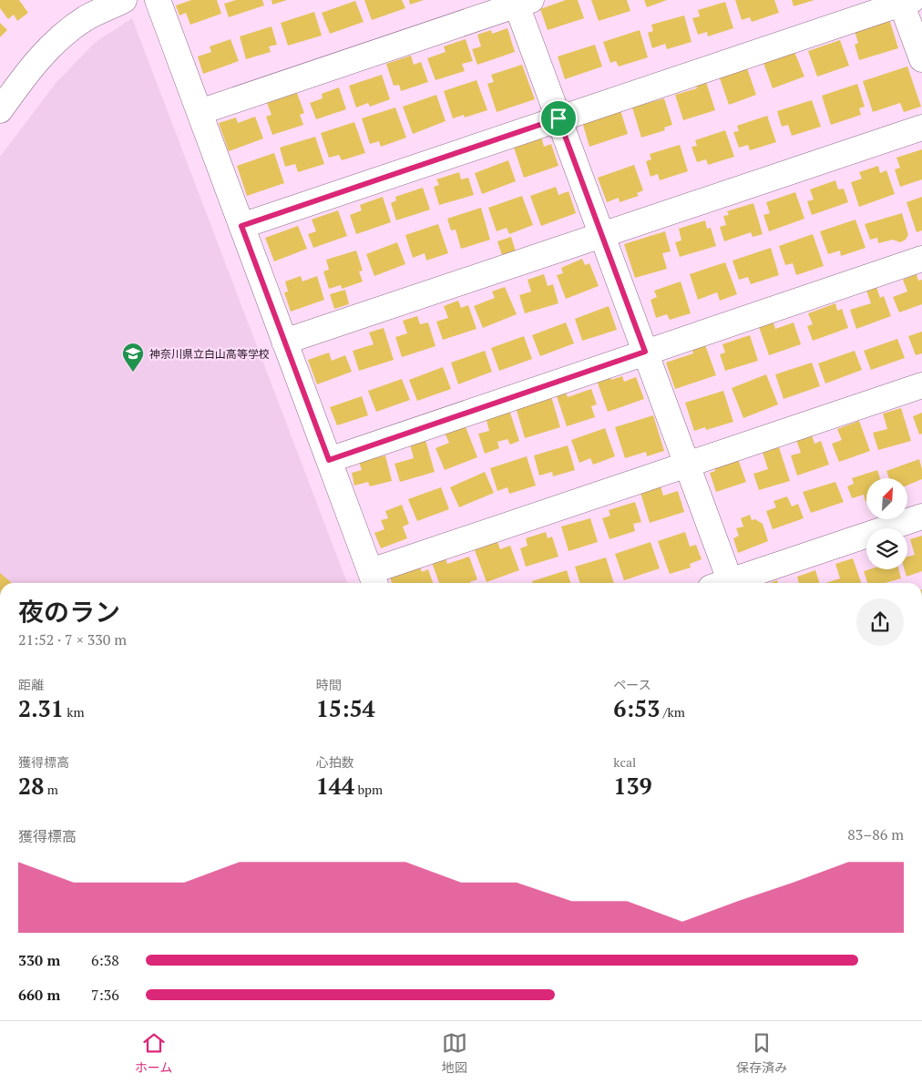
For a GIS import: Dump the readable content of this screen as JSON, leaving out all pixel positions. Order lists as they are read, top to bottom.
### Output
{
  "places": {
    "school or university": ["神奈川県立白山高等学校"]
  },
  "north": "top right",
  "page": {
    "heading": ["夜のラン", "21:52 · 7 × 330 m"],
    "stats": [
      ["距離", "2.31 km"],
      ["時間", "15:54"],
      ["ペース", "6:53 /km"],
      ["獲得標高", "28 m"],
      ["心拍数", "144 bpm"],
      ["kcal", "139"]
    ],
    "chart": ["獲得標高", "83–86 m"],
    "list": [
      {
        "name": "330 m",
        "note": "6:38"
      },
      {
        "name": "660 m",
        "note": "7:36"
      }
    ],
    "tabs": ["ホーム", "地図", "保存済み"]
  }
}
